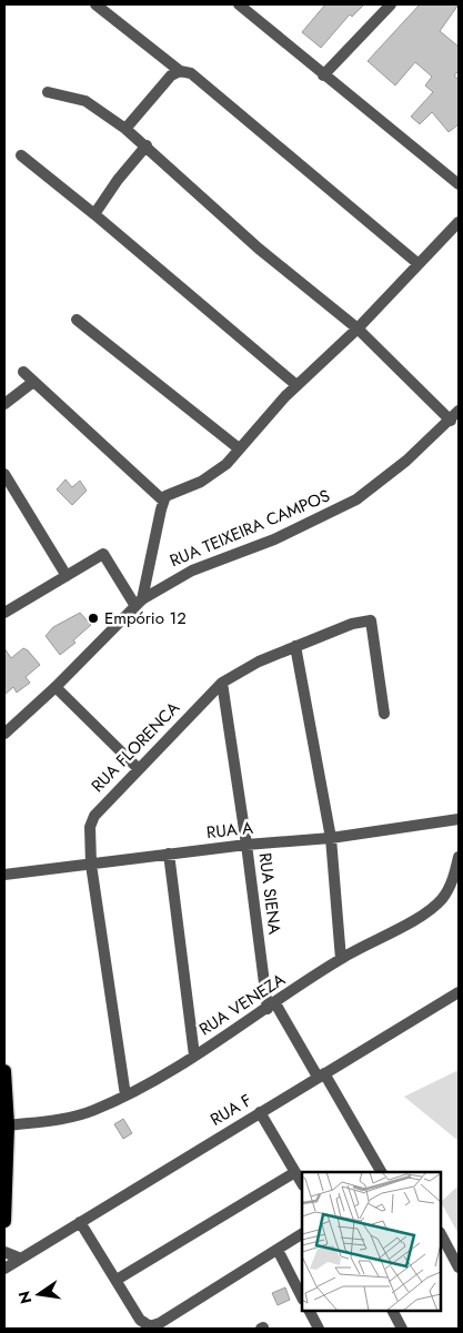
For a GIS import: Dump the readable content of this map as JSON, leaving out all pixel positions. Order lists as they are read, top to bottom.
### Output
{
  "streets": {
    "street": [
      "RUA TEIXEIRA CAMPOS",
      "RUA FLORENCA",
      "RUA A",
      "RUA SIENA",
      "RUA VENEZA",
      "RUA F"
    ]
  },
  "crossings": [
    ["RUA FLORENCA", "RUA A"],
    ["RUA FLORENCA", "RUA SIENA"],
    ["RUA FLORENCA", "RUA VENEZA"],
    ["RUA A", "RUA SIENA"],
    ["RUA SIENA", "RUA VENEZA"]
  ],
  "places": ["Empório 12"],
  "north": "left"
}
